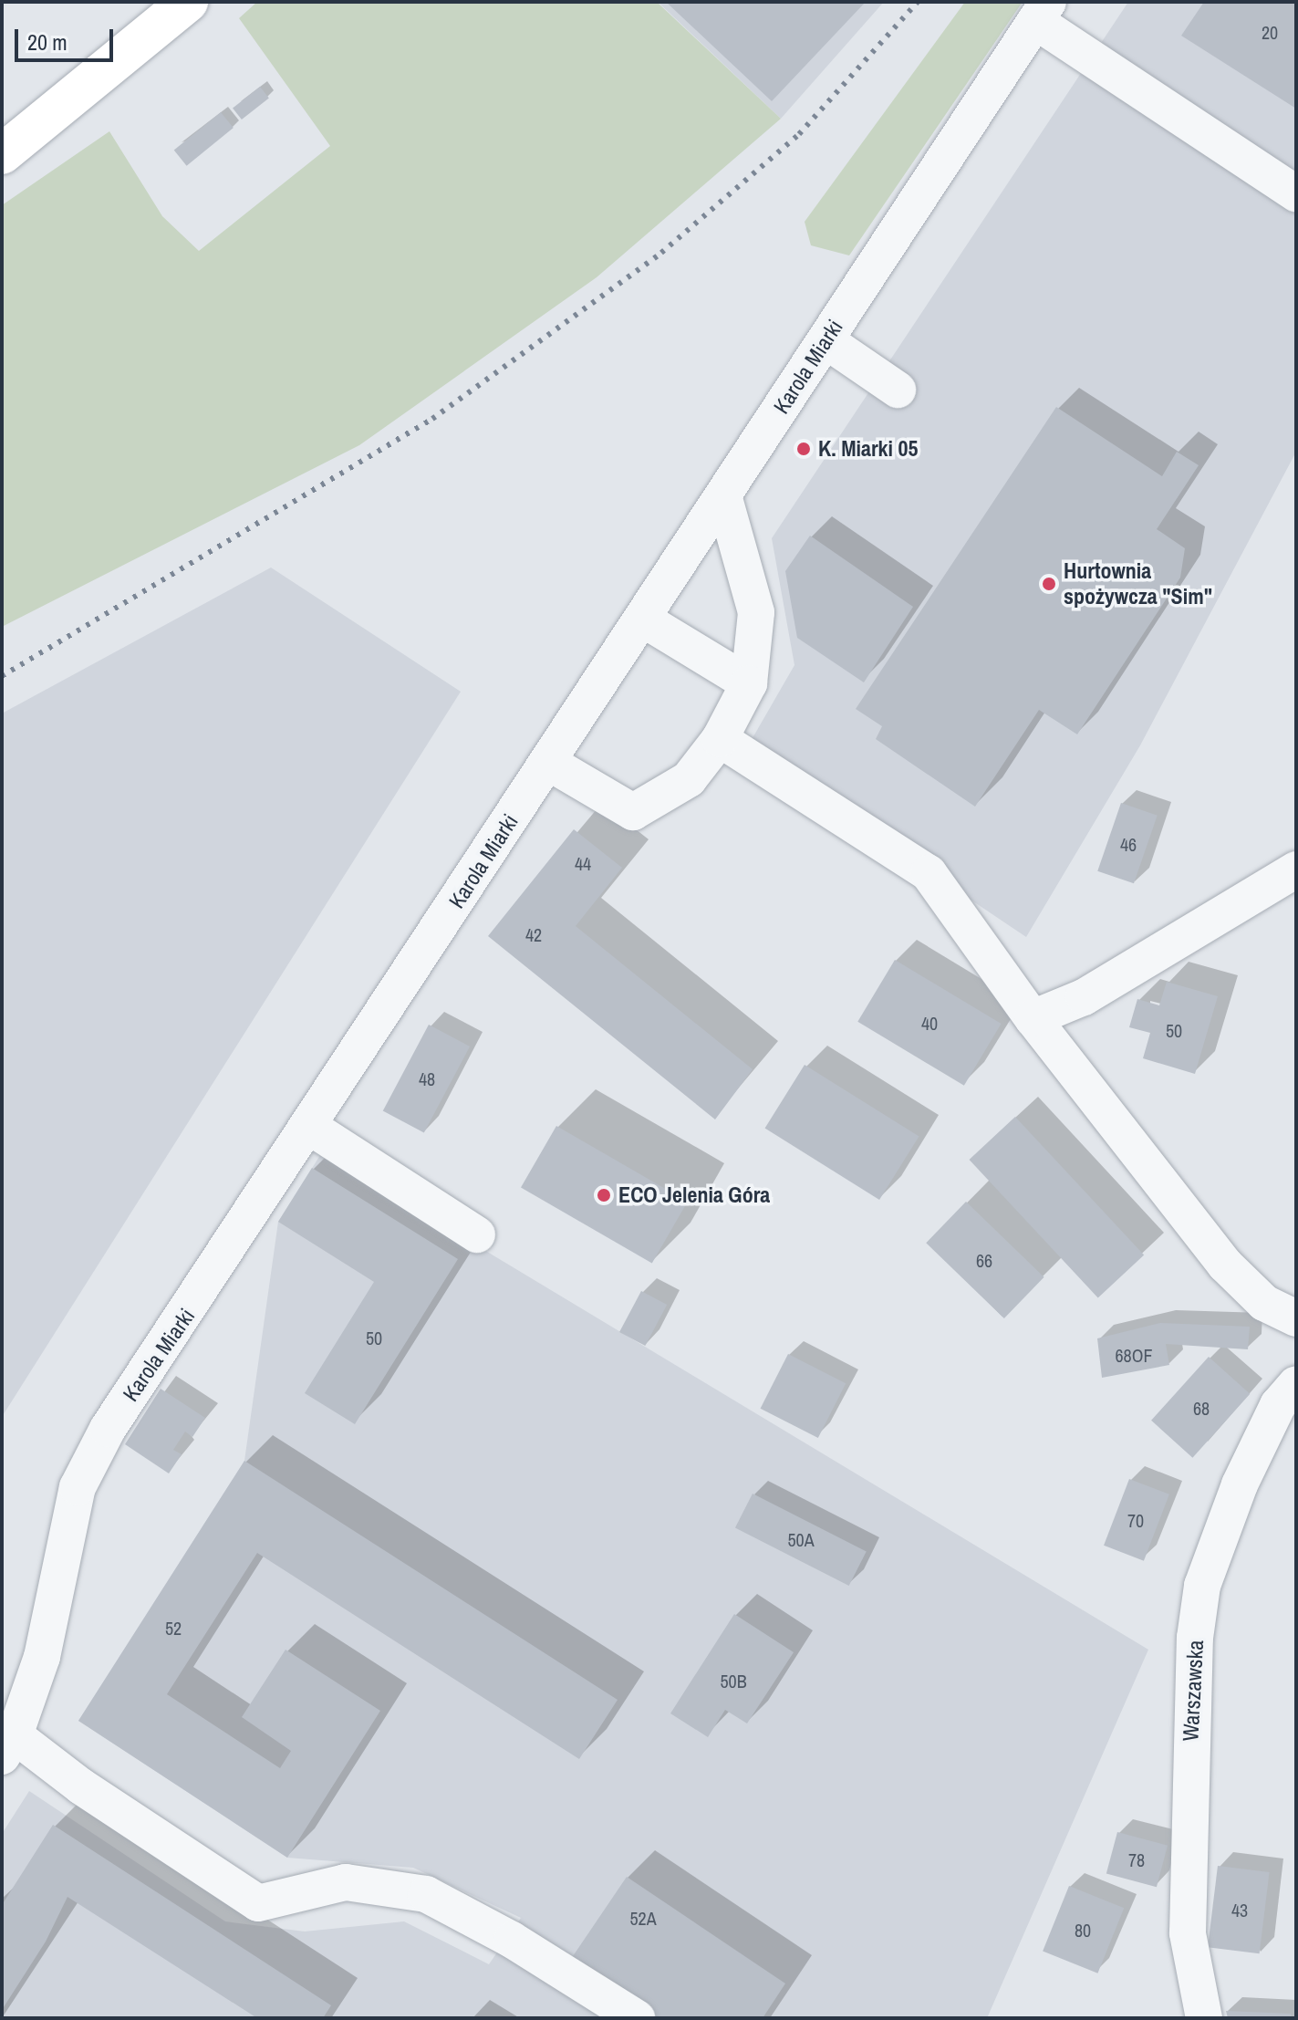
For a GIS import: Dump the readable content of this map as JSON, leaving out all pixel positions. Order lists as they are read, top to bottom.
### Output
{
  "streets": {
    "street": ["Karola Miarki", "Warszawska"]
  },
  "places": ["K. Miarki 05", "Hurtownia spożywcza \"Sim\"", "ECO Jelenia Góra"],
  "house_numbers": [
    "20",
    "46",
    "44",
    "42",
    "40",
    "50",
    "48",
    "66",
    "50",
    "68OF",
    "68",
    "70",
    "50A",
    "52",
    "50B",
    "78",
    "43",
    "52A",
    "80"
  ],
  "scale_bar": "20 m"
}
